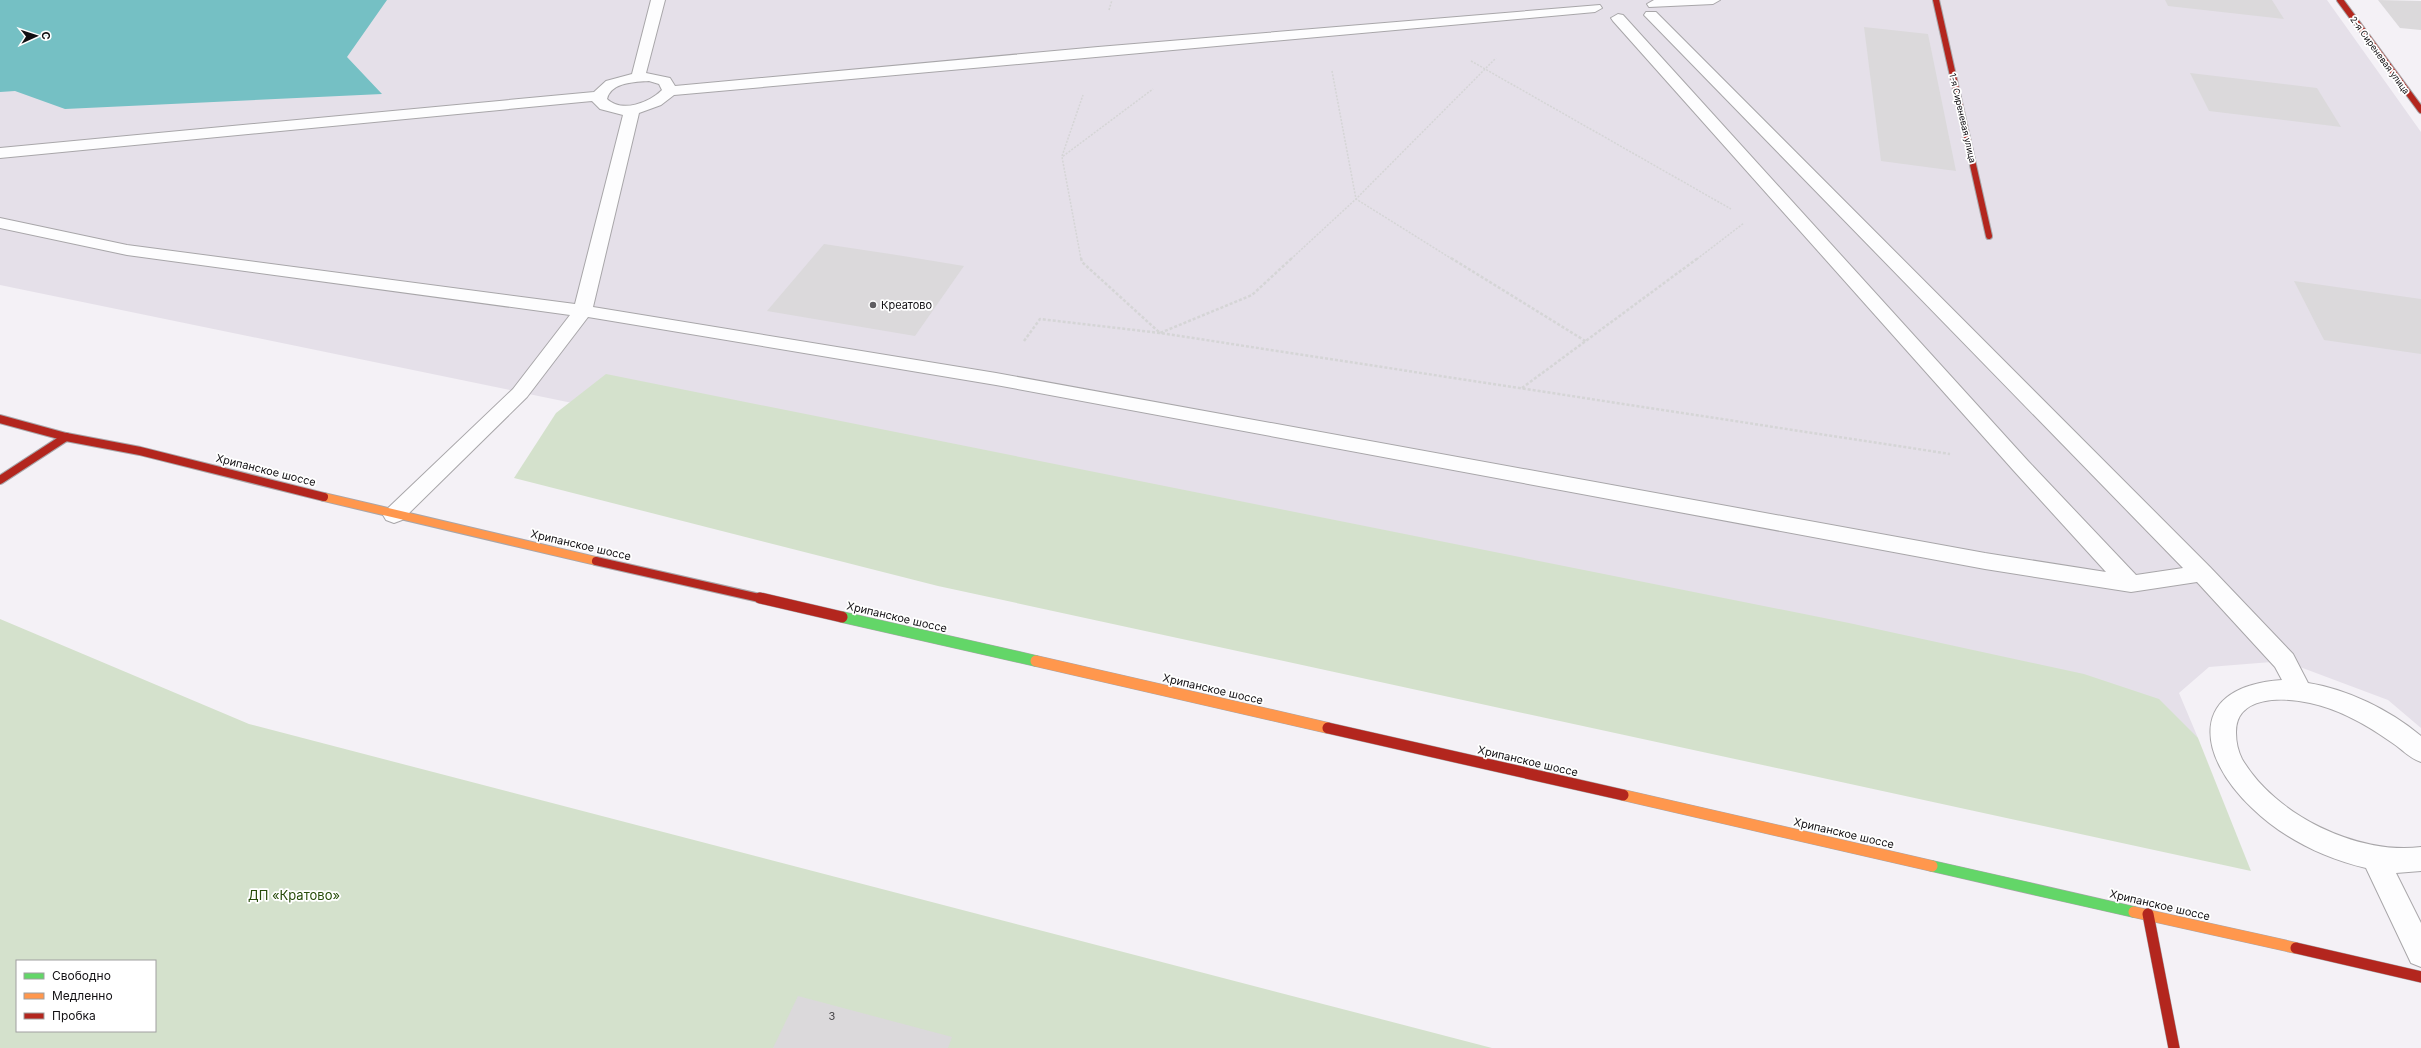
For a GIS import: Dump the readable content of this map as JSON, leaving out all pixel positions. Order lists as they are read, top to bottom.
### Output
{
  "streets": {
    "main road": ["2-я Сиреневая улица", "1-я Сиреневая улица", "Хрипанское шоссе"]
  },
  "parks": ["ДП «Кратово»"],
  "places": ["Креатово"],
  "house_numbers": ["3"],
  "legend": ["Свободно", "Медленно", "Пробка"],
  "north": "right"
}
